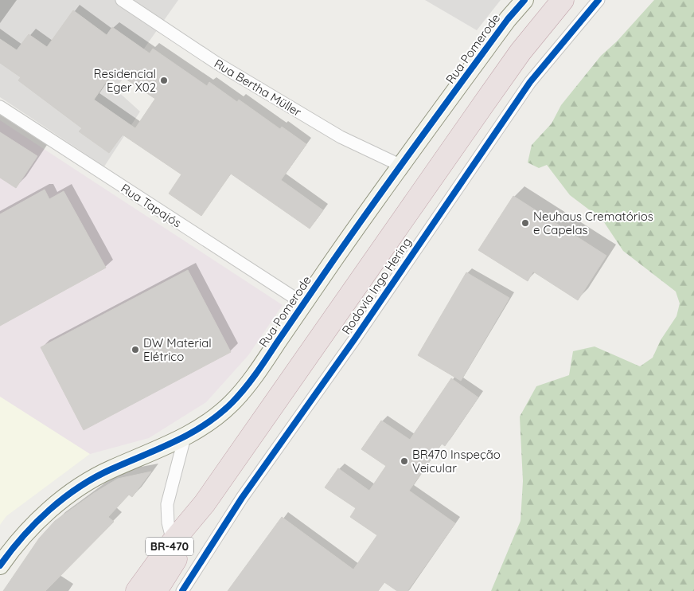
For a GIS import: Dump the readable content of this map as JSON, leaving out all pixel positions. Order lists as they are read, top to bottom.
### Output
{
  "streets": {
    "highway": ["Rodovia Ingo Hering", "BR-470"],
    "street": ["Rua Pomerode", "Rua Bertha Müller", "Rua Tapajós"]
  },
  "crossings": [
    ["Rua Pomerode", "Rua Bertha Müller"],
    ["Rua Pomerode", "Rua Tapajós"]
  ],
  "places": [
    "Residencial Eger X02",
    "Neuhaus Crematórios e Capelas",
    "DW Material Elétrico",
    "BR470 Inspeção Veicular"
  ]
}
